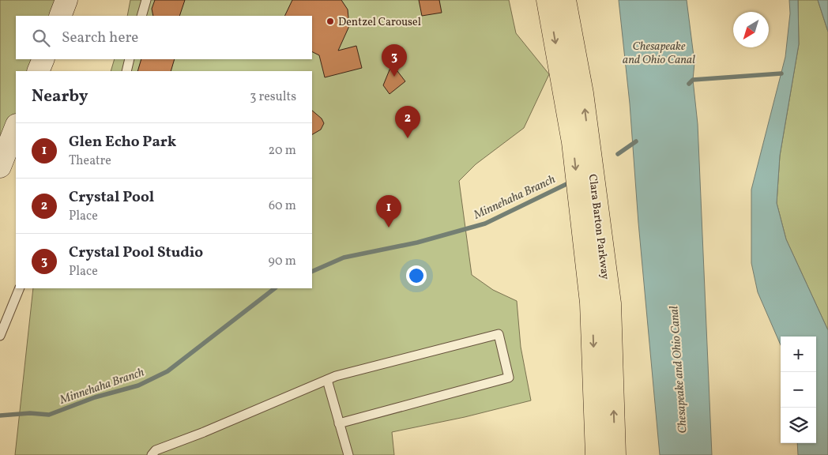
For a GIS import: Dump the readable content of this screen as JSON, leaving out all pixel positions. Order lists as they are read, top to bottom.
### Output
{
  "streets": {
    "highway": ["Clara Barton Parkway"]
  },
  "water": ["Chesapeake and Ohio Canal", "Minnehaha Branch"],
  "places": ["Dentzel Carousel"],
  "north": "bottom left",
  "page": {
    "search": "Search here",
    "pins": ["3", "2", "1"],
    "heading": ["Nearby", "3 results"],
    "list": [
      {
        "mark": "1",
        "name": "Glen Echo Park",
        "note": "Theatre",
        "value": "20 m"
      },
      {
        "mark": "2",
        "name": "Crystal Pool",
        "note": "Place",
        "value": "60 m"
      },
      {
        "mark": "3",
        "name": "Crystal Pool Studio",
        "note": "Place",
        "value": "90 m"
      }
    ],
    "map_buttons": ["+", "−"]
  }
}
